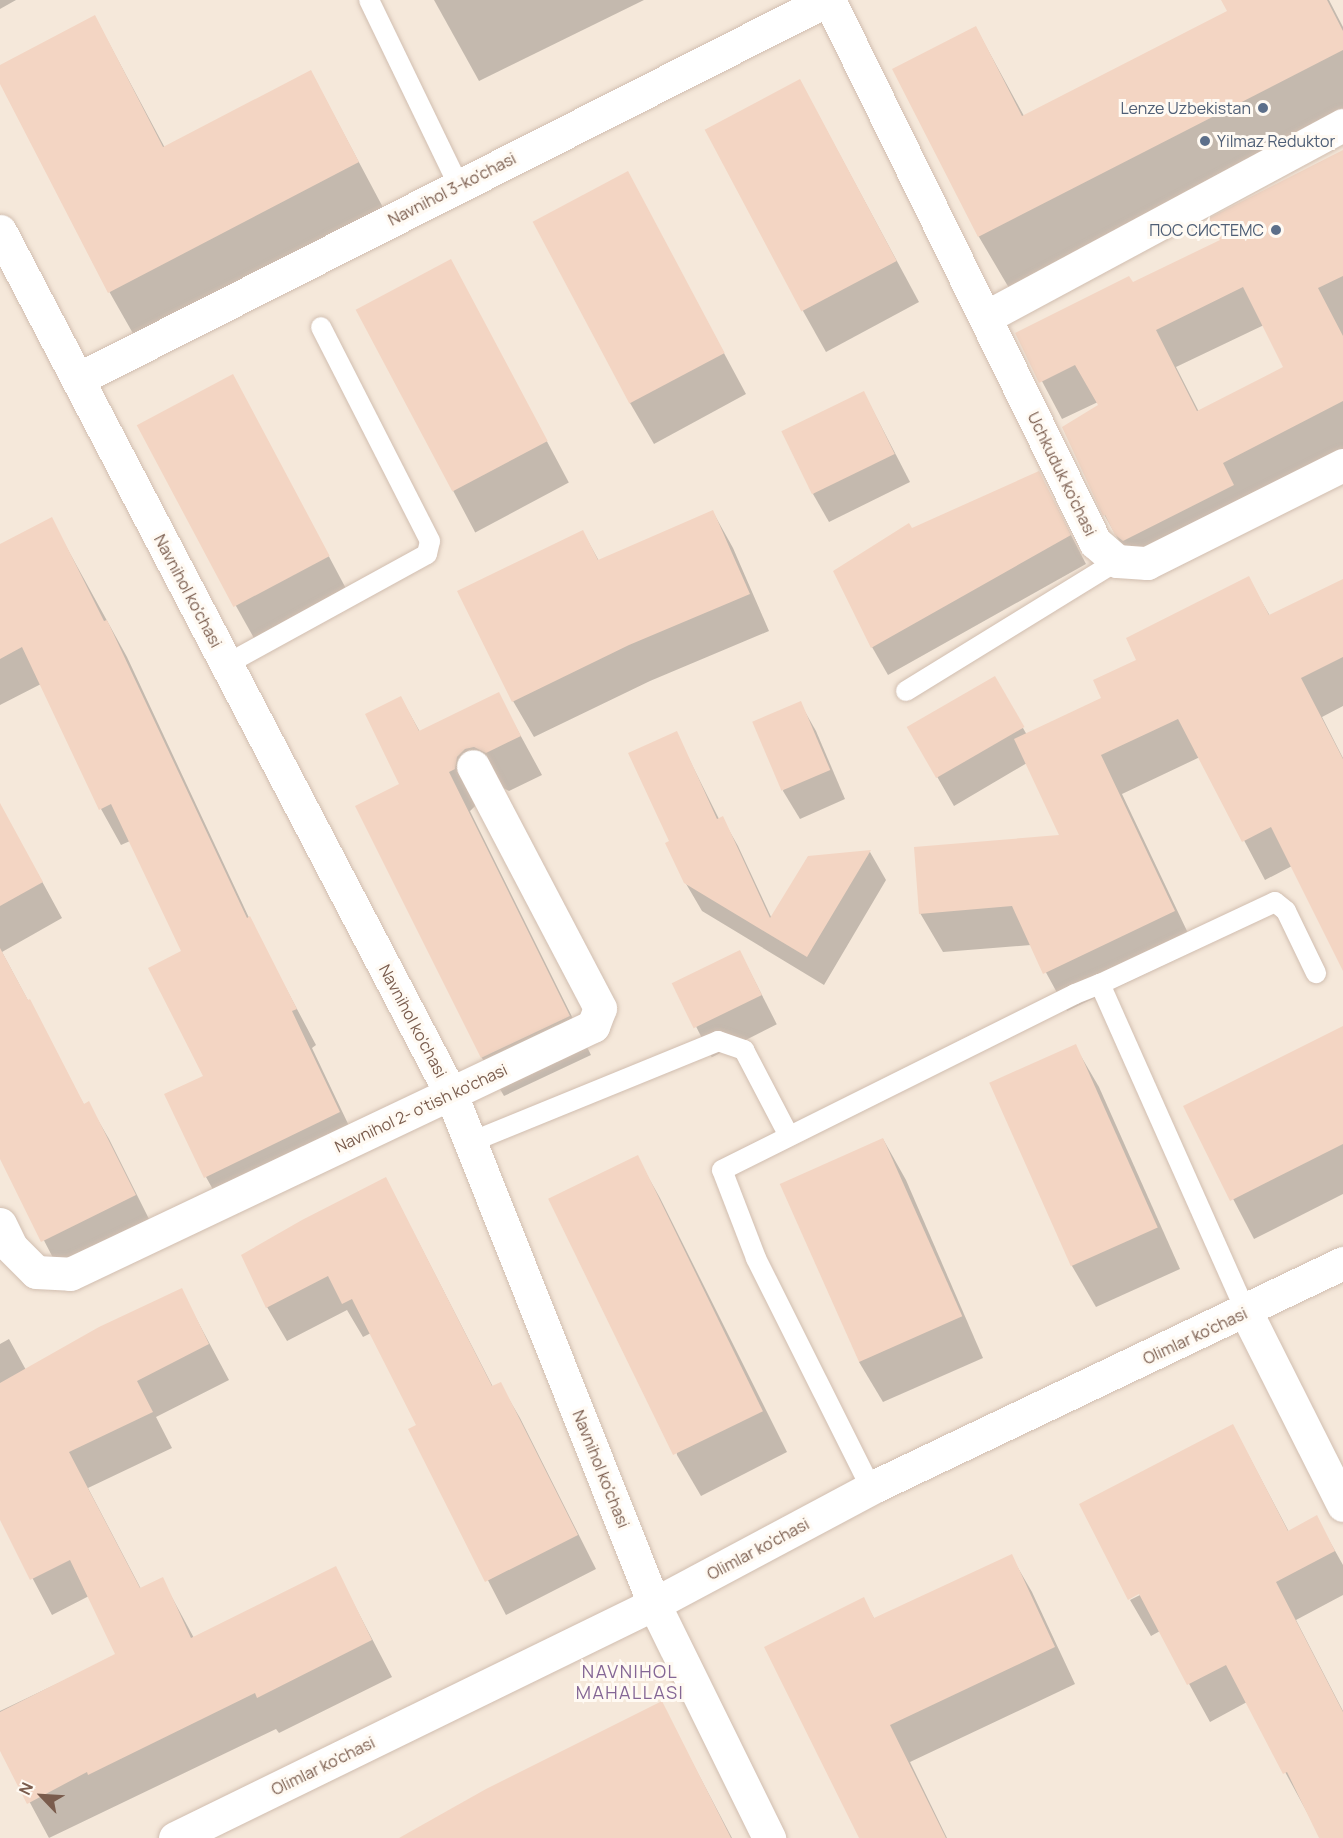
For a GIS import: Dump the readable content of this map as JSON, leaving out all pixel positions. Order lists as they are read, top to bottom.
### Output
{
  "streets": {
    "street": [
      "Navnihol 3-ko'chasi",
      "Uchkuduk ko'chasi",
      "Navnihol ko'chasi",
      "Navnihol 2- o'tish ko'chasi",
      "Olimlar ko'chasi"
    ]
  },
  "crossings": [
    ["Navnihol 3-ko'chasi", "Uchkuduk ko'chasi"],
    ["Navnihol 3-ko'chasi", "Navnihol ko'chasi"],
    ["Navnihol ko'chasi", "Navnihol 2- o'tish ko'chasi"],
    ["Navnihol ko'chasi", "Olimlar ko'chasi"]
  ],
  "districts": ["NAVNIHOL MAHALLASI"],
  "places": ["Lenze Uzbekistan", "Yilmaz Reduktor", "ПОС СИСТЕМС"],
  "north": "top left"
}
